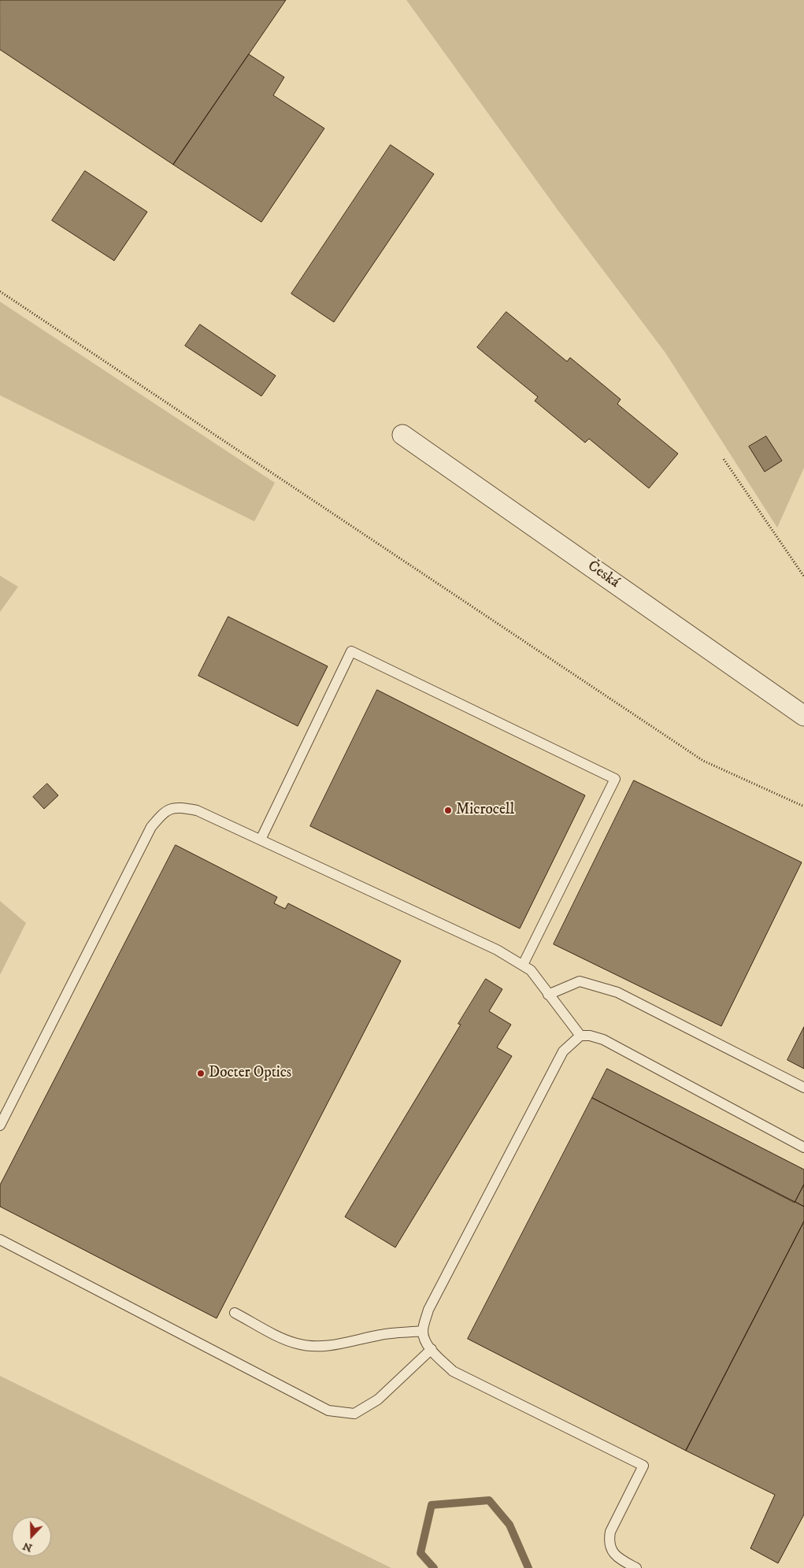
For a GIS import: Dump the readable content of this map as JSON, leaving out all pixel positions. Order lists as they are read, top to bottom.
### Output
{
  "streets": {
    "street": ["Česká"]
  },
  "places": ["Microcell", "Docter Optics"],
  "north": "bottom"
}
